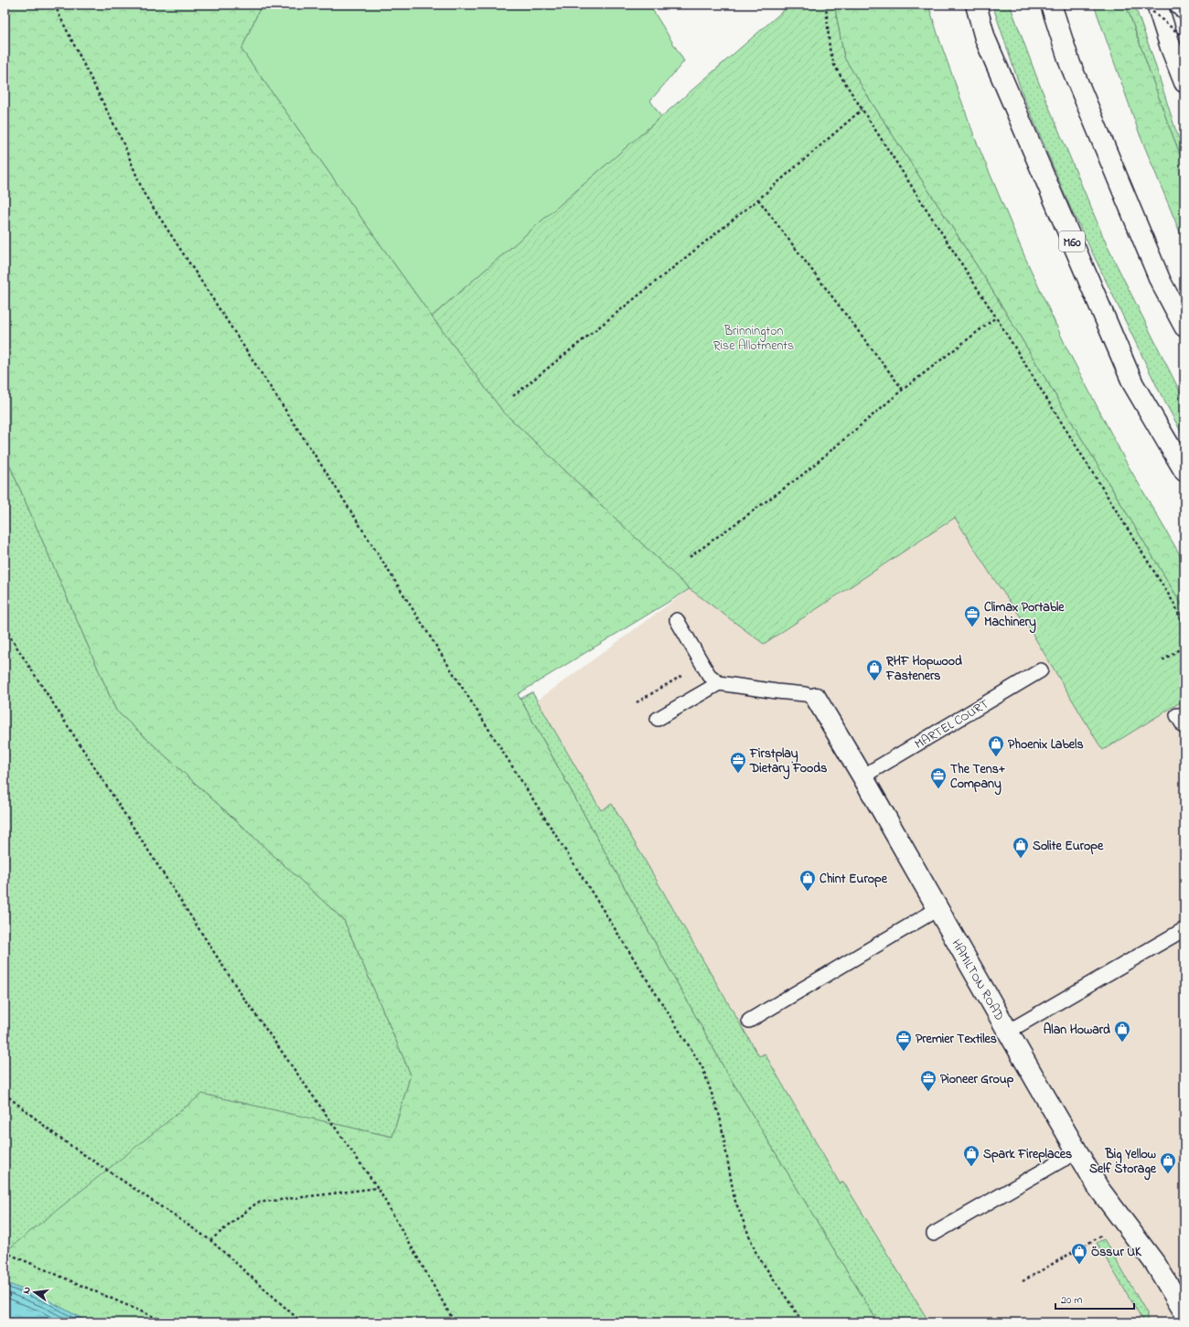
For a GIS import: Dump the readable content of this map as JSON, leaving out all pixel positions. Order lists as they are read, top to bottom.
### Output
{
  "streets": {
    "main road": ["M60", "HAMILTON ROAD"],
    "lane": ["MARTEL COURT"]
  },
  "crossings": [
    ["MARTEL COURT", "HAMILTON ROAD"]
  ],
  "parks": ["Brinnington Rise Allotments"],
  "places": {
    "office": [
      "Climax Portable Machinery",
      "Firstplay Dietary Foods",
      "The Tens+ Company",
      "Premier Textiles",
      "Pioneer Group"
    ],
    "shop": [
      "RHF Hopwood Fasteners",
      "Phoenix Labels",
      "Solite Europe",
      "Chint Europe",
      "Alan Howard",
      "Spark Fireplaces",
      "Big Yellow Self Storage",
      "Össur UK"
    ]
  },
  "scale_bar": "20 m",
  "north": "left"
}
